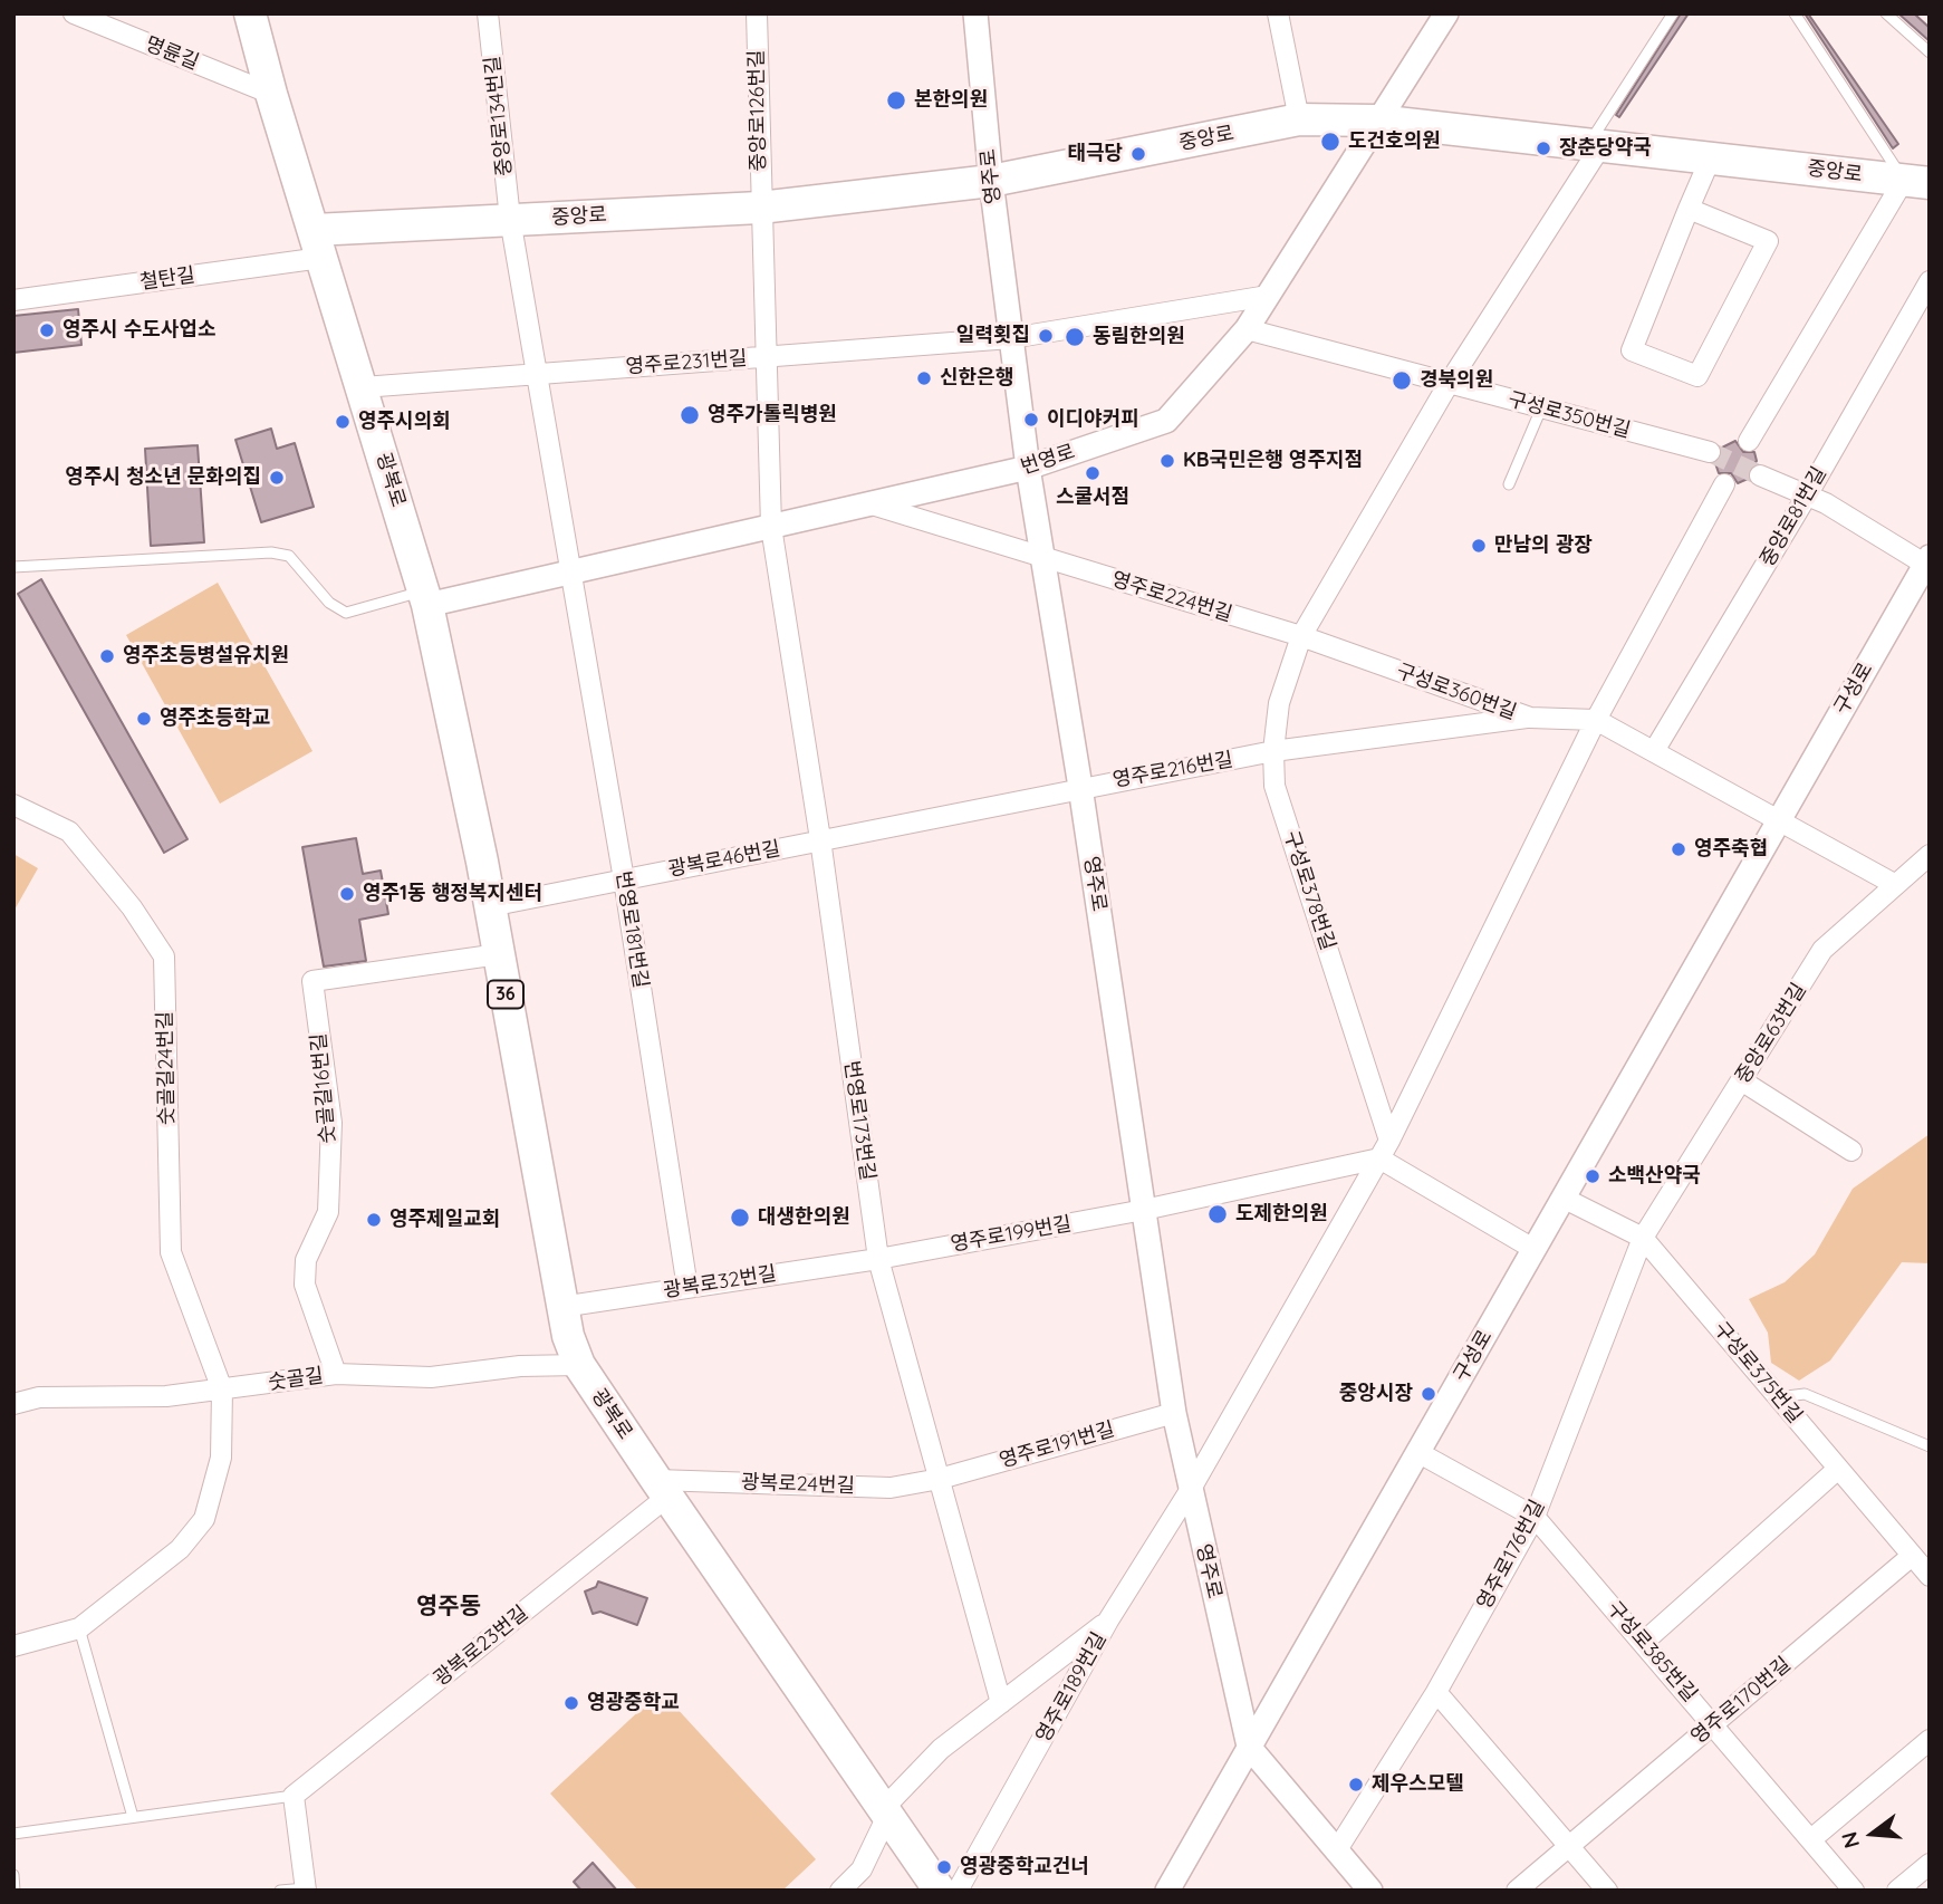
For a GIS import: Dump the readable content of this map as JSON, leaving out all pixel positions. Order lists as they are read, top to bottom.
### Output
{
  "streets": {
    "main road": ["중앙로", "광복로", "36"],
    "street": [
      "명륜길",
      "중앙로126번길",
      "중앙로134번길",
      "영주로",
      "철탄길",
      "영주로231번길",
      "구성로350번길",
      "번영로",
      "중앙로81번길",
      "영주로224번길",
      "구성로",
      "구성로360번길",
      "영주로216번길",
      "광복로46번길",
      "구성로378번길",
      "번영로181번길",
      "중앙로63번길",
      "숫골길24번길",
      "숫골길16번길",
      "번영로173번길",
      "영주로199번길",
      "광복로32번길",
      "구성로375번길",
      "숫골길",
      "영주로191번길",
      "광복로24번길",
      "영주로176번길",
      "광복로23번길",
      "구성로385번길",
      "영주로189번길",
      "영주로170번길"
    ]
  },
  "crossings": [
    ["명륜길", "광복로"],
    ["중앙로126번길", "중앙로"],
    ["중앙로134번길", "중앙로"],
    ["중앙로", "영주로"],
    ["중앙로", "철탄길"],
    ["중앙로", "번영로"],
    ["중앙로", "광복로"],
    ["중앙로", "구성로378번길"],
    ["영주로", "영주로231번길"],
    ["영주로", "번영로"],
    ["영주로", "영주로224번길"],
    ["영주로", "구성로"],
    ["영주로", "영주로216번길"],
    ["영주로", "영주로199번길"],
    ["영주로", "영주로191번길"],
    ["영주로", "영주로176번길"],
    ["영주로", "영주로189번길"],
    ["철탄길", "광복로"],
    ["영주로231번길", "광복로"],
    ["구성로350번길", "번영로"],
    ["구성로350번길", "구성로378번길"],
    ["번영로", "광복로"],
    ["번영로", "번영로181번길"],
    ["번영로", "번영로173번길"],
    ["광복로", "광복로46번길"],
    ["광복로", "숫골길16번길"],
    ["광복로", "광복로32번길"],
    ["광복로", "숫골길"],
    ["광복로", "광복로24번길"],
    ["광복로", "광복로23번길"],
    ["중앙로81번길", "구성로360번길"],
    ["영주로224번길", "구성로360번길"],
    ["영주로224번길", "구성로378번길"],
    ["구성로", "구성로360번길"],
    ["구성로", "구성로375번길"],
    ["구성로", "구성로385번길"],
    ["구성로360번길", "영주로216번길"],
    ["구성로360번길", "구성로378번길"],
    ["구성로360번길", "영주로189번길"],
    ["영주로216번길", "광복로46번길"],
    ["영주로216번길", "구성로378번길"],
    ["영주로216번길", "번영로173번길"],
    ["광복로46번길", "번영로181번길"],
    ["광복로46번길", "번영로173번길"],
    ["구성로378번길", "영주로189번길"],
    ["번영로181번길", "광복로32번길"],
    ["중앙로63번길", "구성로375번길"],
    ["중앙로63번길", "영주로176번길"],
    ["숫골길24번길", "숫골길"],
    ["숫골길16번길", "숫골길"],
    ["번영로173번길", "영주로199번길"],
    ["번영로173번길", "광복로32번길"],
    ["번영로173번길", "영주로191번길"],
    ["번영로173번길", "광복로24번길"],
    ["영주로199번길", "광복로32번길"],
    ["구성로375번길", "영주로176번길"],
    ["구성로375번길", "영주로170번길"],
    ["영주로191번길", "광복로24번길"],
    ["광복로24번길", "광복로23번길"],
    ["영주로176번길", "구성로385번길"],
    ["구성로385번길", "영주로170번길"]
  ],
  "districts": ["영주동"],
  "places": [
    "본한의원",
    "도건호의원",
    "장춘당약국",
    "태극당",
    "영주시 수도사업소",
    "일력횟집",
    "동림한의원",
    "신한은행",
    "경북의원",
    "영주가톨릭병원",
    "이디야커피",
    "영주시의회",
    "KB국민은행 영주지점",
    "스쿨서점",
    "영주시 청소년 문화의집",
    "만남의 광장",
    "영주초등병설유치원",
    "영주초등학교",
    "영주축협",
    "영주1동 행정복지센터",
    "소백산약국",
    "도제한의원",
    "대생한의원",
    "영주제일교회",
    "중앙시장",
    "영광중학교",
    "제우스모텔",
    "영광중학교건너"
  ],
  "north": "left"
}
